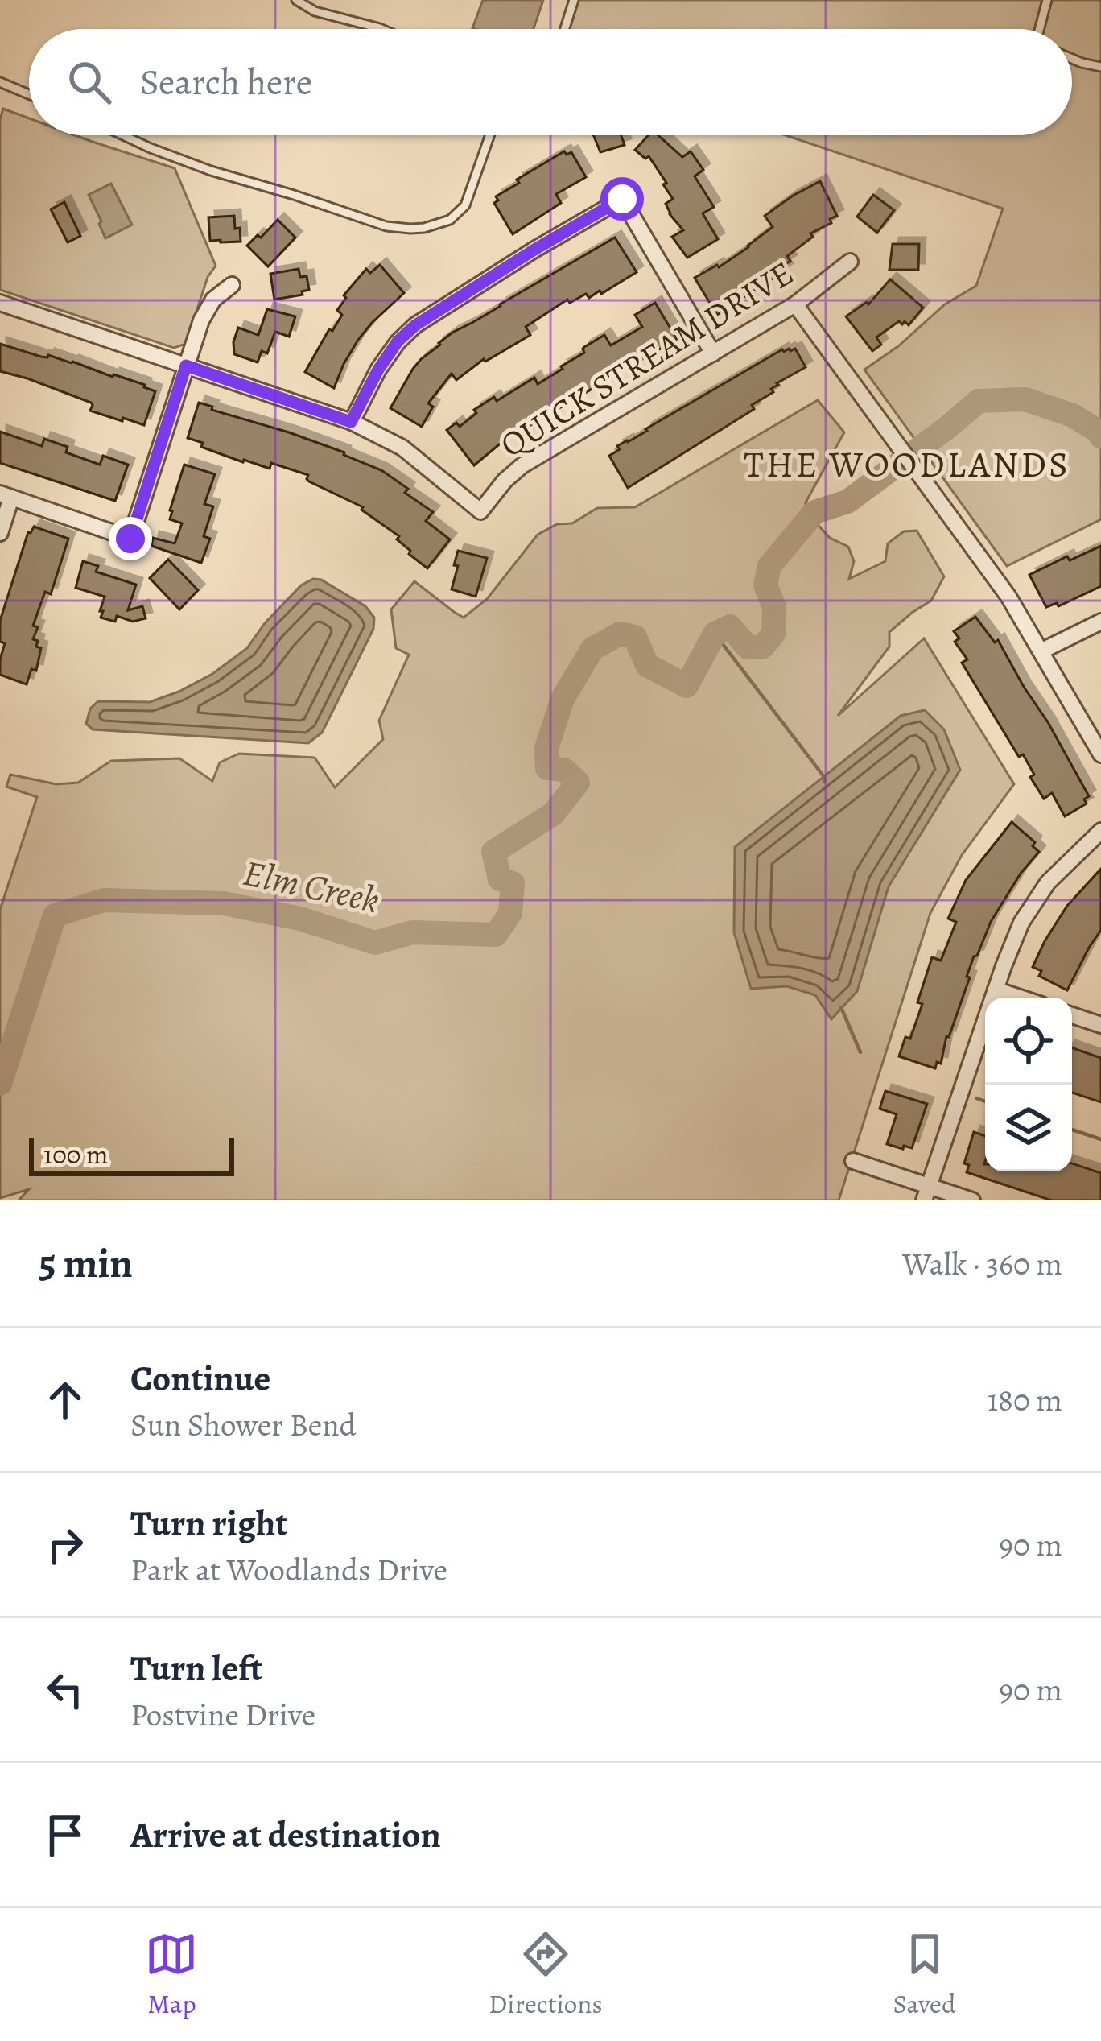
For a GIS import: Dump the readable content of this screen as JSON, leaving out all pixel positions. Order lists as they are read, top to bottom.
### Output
{
  "streets": {
    "street": ["QUICK STREAM DRIVE"]
  },
  "districts": ["THE WOODLANDS"],
  "water": ["Elm Creek"],
  "scale_bar": "100 m",
  "page": {
    "search": "Search here",
    "scale": "100 m",
    "heading": ["5 min", "Walk · 360 m"],
    "list": [
      ["Continue", "Sun Shower Bend", "180 m"],
      ["Turn right", "Park at Woodlands Drive", "90 m"],
      ["Turn left", "Postvine Drive", "90 m"],
      "Arrive at destination"
    ],
    "nav": ["Map", "Directions", "Saved"]
  }
}
